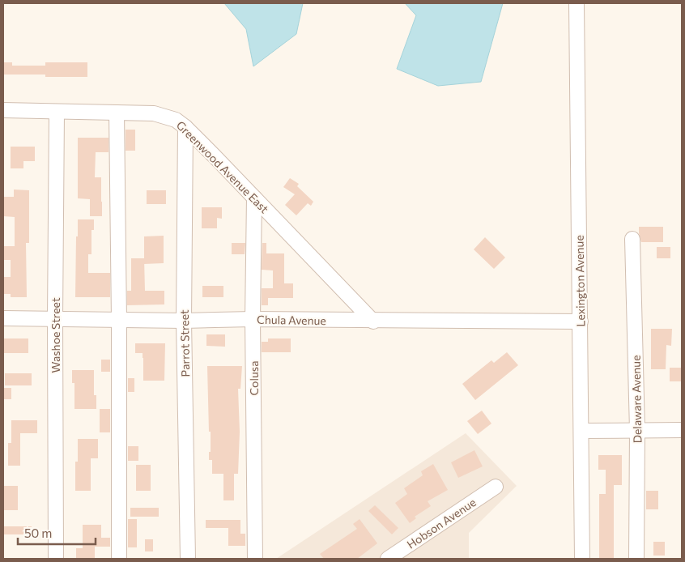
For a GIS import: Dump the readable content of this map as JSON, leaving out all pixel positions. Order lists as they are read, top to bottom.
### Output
{
  "streets": {
    "street": [
      "Greenwood Avenue East",
      "Lexington Avenue",
      "Chula Avenue",
      "Washoe Street",
      "Parrot Street",
      "Colusa",
      "Delaware Avenue",
      "Hobson Avenue"
    ]
  },
  "crossings": [
    ["Greenwood Avenue East", "Chula Avenue"],
    ["Greenwood Avenue East", "Washoe Street"],
    ["Greenwood Avenue East", "Parrot Street"],
    ["Greenwood Avenue East", "Colusa"],
    ["Lexington Avenue", "Chula Avenue"],
    ["Chula Avenue", "Washoe Street"],
    ["Chula Avenue", "Parrot Street"],
    ["Chula Avenue", "Colusa"]
  ],
  "scale_bar": "50 m"
}
